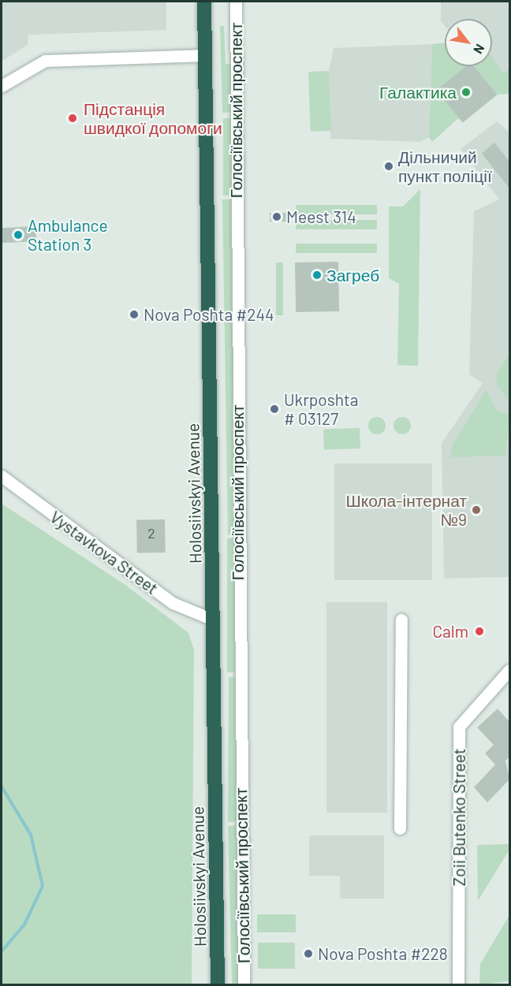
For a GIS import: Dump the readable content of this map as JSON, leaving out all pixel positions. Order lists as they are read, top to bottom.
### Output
{
  "streets": {
    "highway": ["Holosiivskyi Avenue"],
    "street": ["Голосіївський проспект", "Vystavkova Street", "Zoii Butenko Street"]
  },
  "crossings": [
    ["Holosiivskyi Avenue", "Vystavkova Street"]
  ],
  "places": [
    "Галактика",
    "Підстанція швидкої допомоги",
    "Дільничий пункт поліції",
    "Meest 314",
    "Ambulance Station 3",
    "Загреб",
    "Nova Poshta #244",
    "Ukrposhta # 03127",
    "Школа-інтернат №9",
    "Calm",
    "Nova Poshta #228"
  ],
  "house_numbers": ["2"],
  "north": "bottom right"
}
